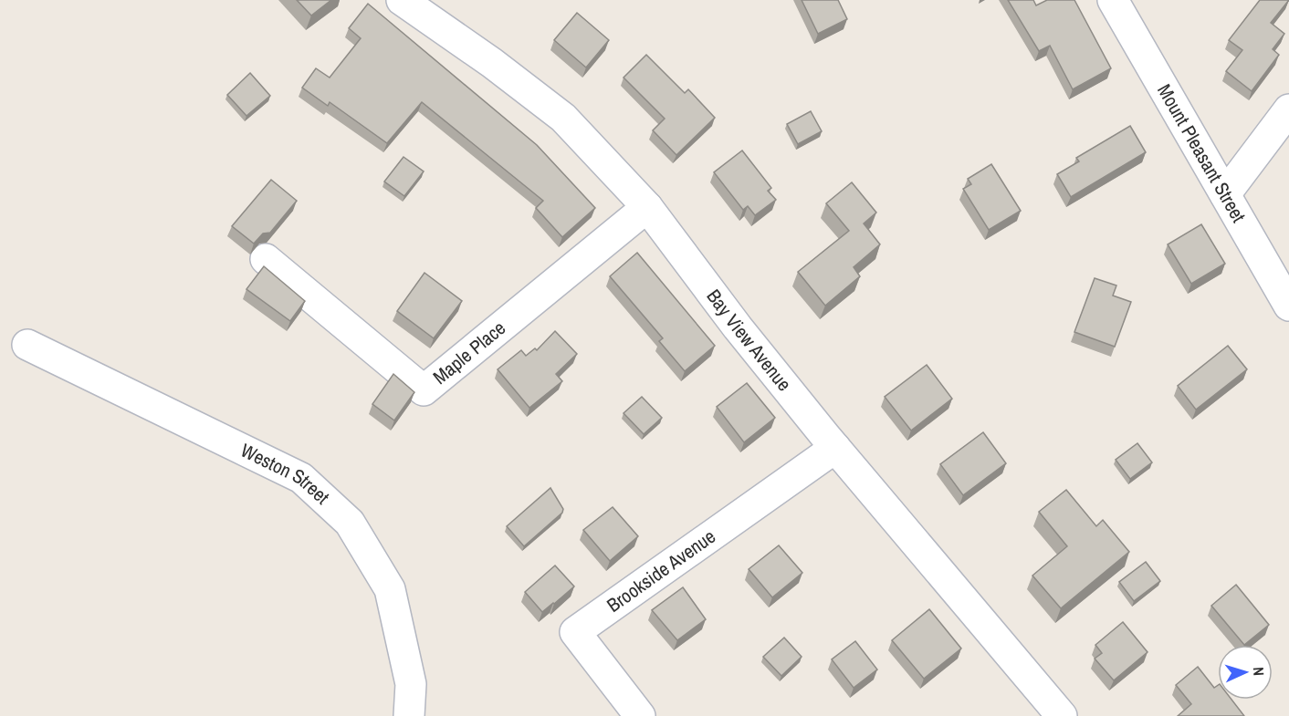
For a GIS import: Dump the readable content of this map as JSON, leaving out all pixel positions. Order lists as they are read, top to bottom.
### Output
{
  "streets": {
    "street": [
      "Mount Pleasant Street",
      "Bay View Avenue",
      "Maple Place",
      "Weston Street",
      "Brookside Avenue"
    ]
  },
  "crossings": [
    ["Bay View Avenue", "Maple Place"],
    ["Bay View Avenue", "Brookside Avenue"]
  ],
  "north": "right"
}
